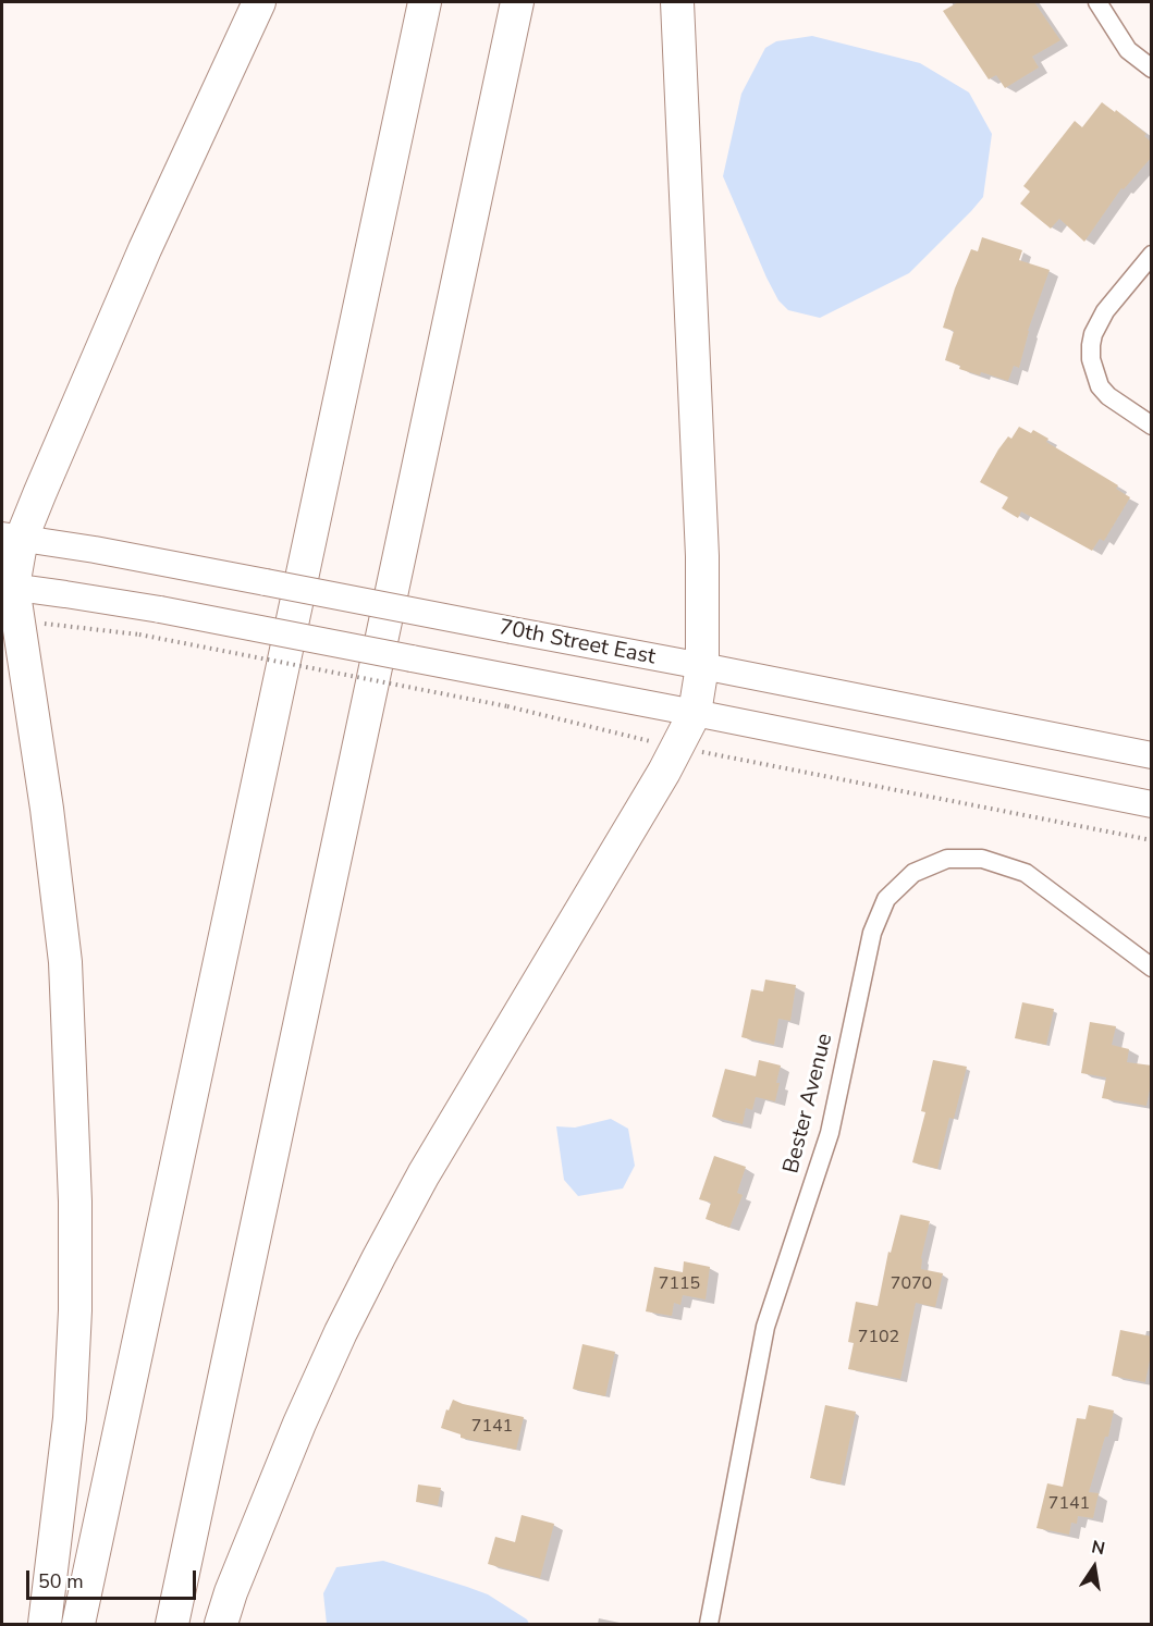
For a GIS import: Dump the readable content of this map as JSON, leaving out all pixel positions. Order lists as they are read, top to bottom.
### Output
{
  "streets": {
    "main road": ["70th Street East"],
    "street": ["Bester Avenue"]
  },
  "house_numbers": [
    "7115",
    "7070",
    "7102",
    "7141",
    "7141"
  ],
  "scale_bar": "50 m",
  "north": "top"
}
